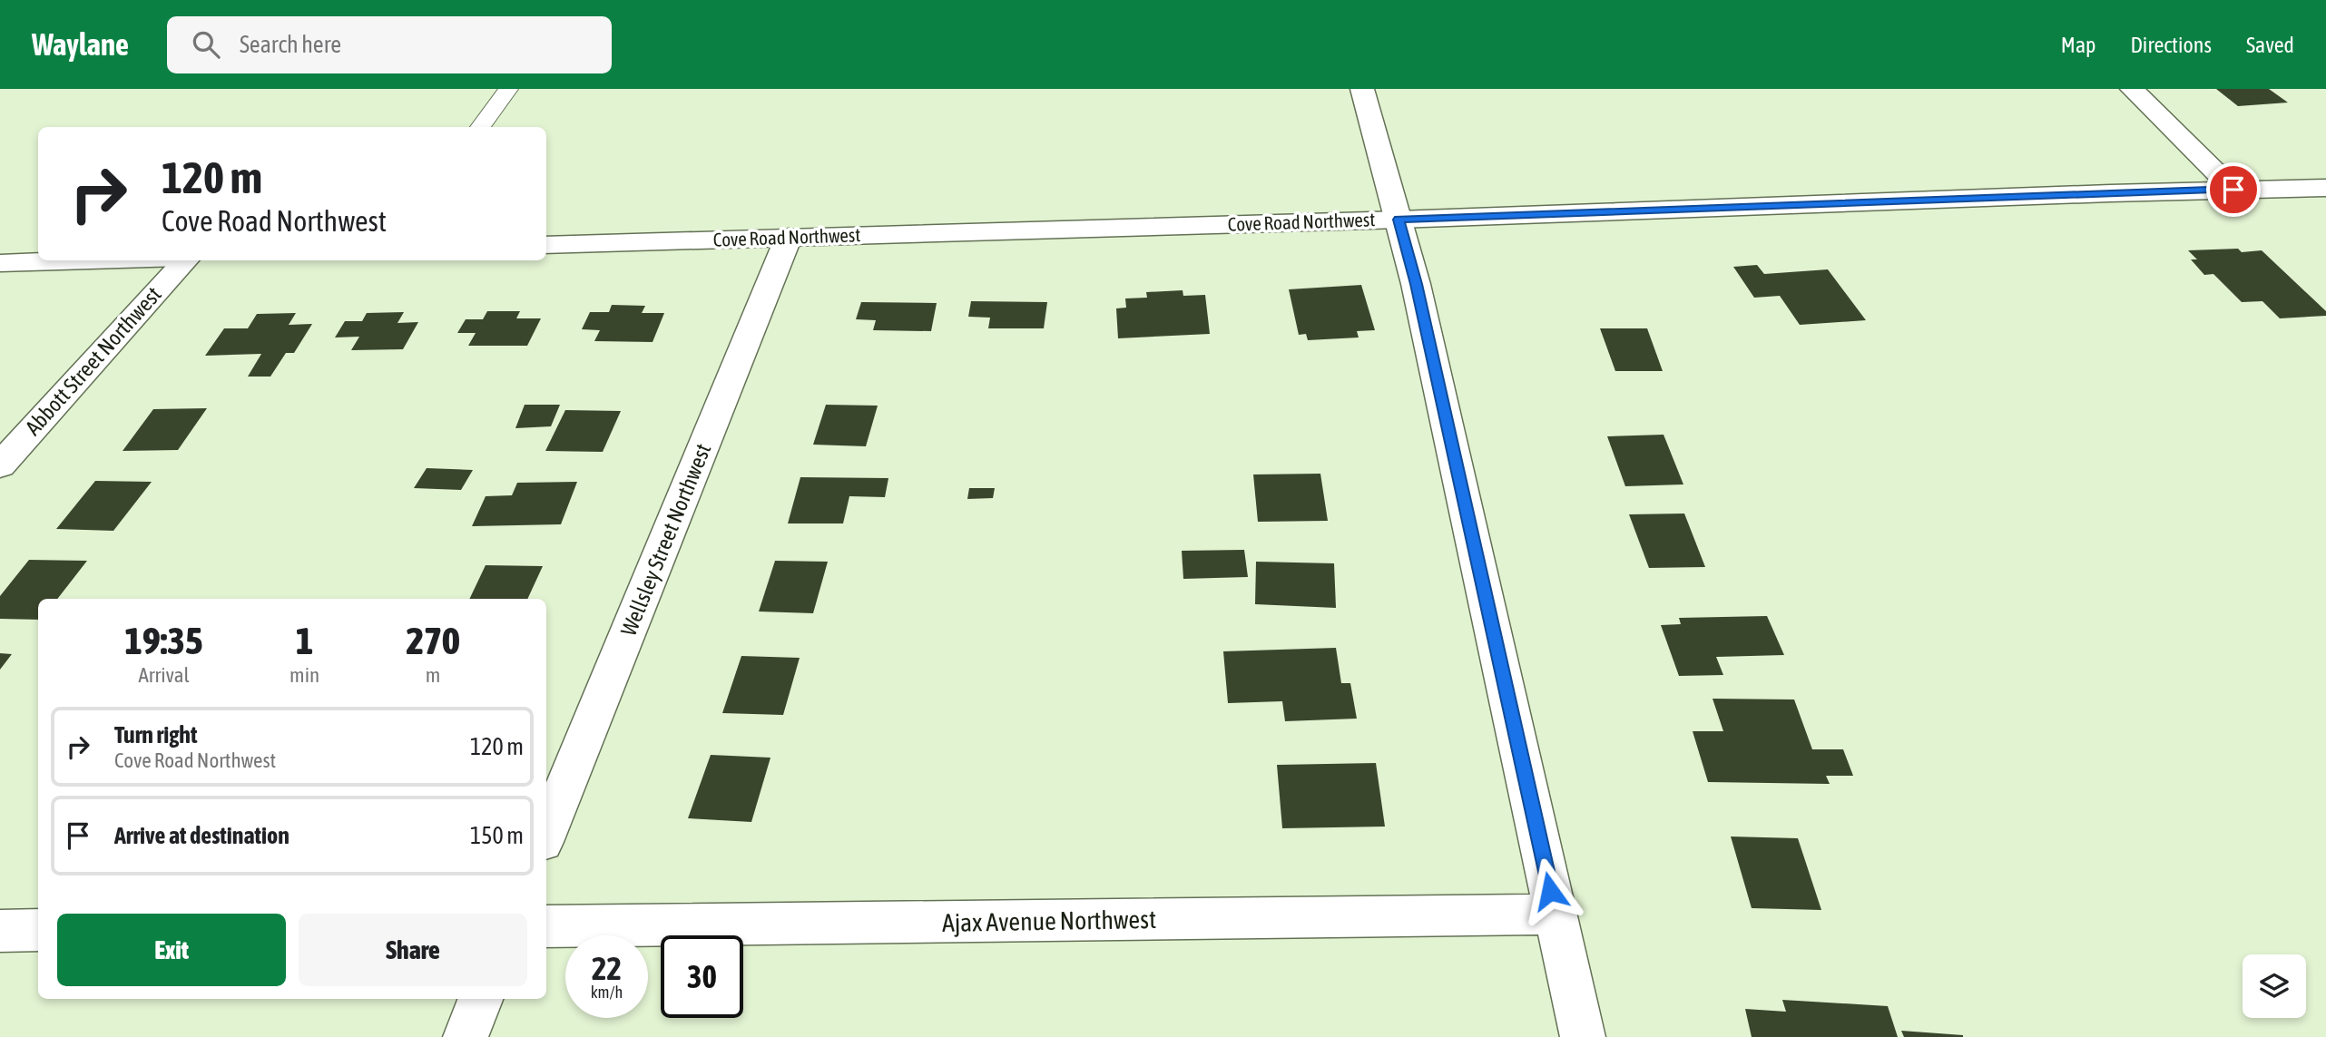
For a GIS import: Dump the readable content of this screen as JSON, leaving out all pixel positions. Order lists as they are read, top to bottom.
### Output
{
  "streets": {
    "street": [
      "Cove Road Northwest",
      "Abbott Street Northwest",
      "Wellsley Street Northwest",
      "Ajax Avenue Northwest"
    ]
  },
  "crossings": [
    ["Cove Road Northwest", "Wellsley Street Northwest"]
  ],
  "page": {
    "header": "Waylane",
    "search": "Search here",
    "nav": ["Map", "Directions", "Saved"],
    "turn": ["120 m", "Cove Road Northwest"],
    "eta": [
      "19:35",
      "Arrival",
      "1",
      "min",
      "270",
      "m"
    ],
    "list": [
      {
        "name": "Turn right",
        "note": "Cove Road Northwest",
        "value": "120 m"
      },
      {
        "name": "Arrive at destination",
        "value": "150 m"
      }
    ],
    "buttons": ["Exit", "Share"],
    "speed": "22 km/h",
    "limit": "30"
  }
}
